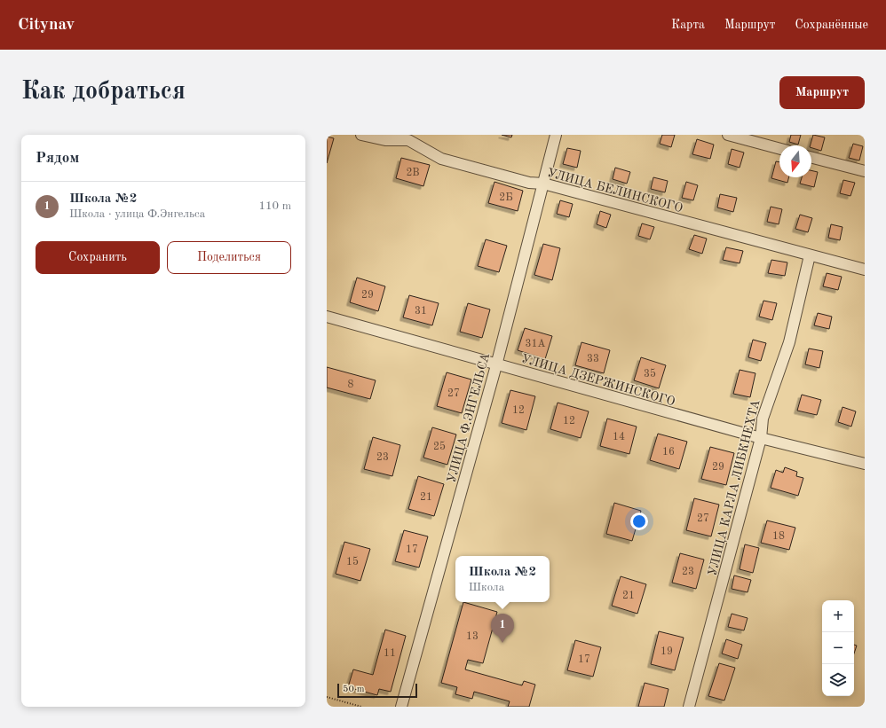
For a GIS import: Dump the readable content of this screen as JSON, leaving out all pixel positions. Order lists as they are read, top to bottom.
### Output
{
  "streets": {
    "street": [
      "УЛИЦА БЕЛИНСКОГО",
      "УЛИЦА ДЗЕРЖИНСКОГО",
      "УЛИЦА Ф.ЭНГЕЛЬСА",
      "УЛИЦА КАРЛА ЛИБКНЕХТА"
    ]
  },
  "crossings": [
    ["УЛИЦА БЕЛИНСКОГО", "УЛИЦА Ф.ЭНГЕЛЬСА"],
    ["УЛИЦА БЕЛИНСКОГО", "УЛИЦА КАРЛА ЛИБКНЕХТА"],
    ["УЛИЦА ДЗЕРЖИНСКОГО", "УЛИЦА Ф.ЭНГЕЛЬСА"],
    ["УЛИЦА ДЗЕРЖИНСКОГО", "УЛИЦА КАРЛА ЛИБКНЕХТА"]
  ],
  "house_numbers": [
    "2В",
    "2Б",
    "29",
    "31",
    "31А",
    "33",
    "35",
    "8",
    "27",
    "12",
    "12",
    "14",
    "25",
    "16",
    "23",
    "29",
    "21",
    "27",
    "18",
    "17",
    "15",
    "23",
    "21",
    "13",
    "19",
    "11",
    "17"
  ],
  "scale_bar": "50 m",
  "north": "bottom",
  "page": {
    "header": "Citynav",
    "nav": ["Карта", "Маршрут", "Сохранённые"],
    "buttons": [
      "Маршрут",
      ["Сохранить", "Поделиться"]
    ],
    "title": "Как добраться",
    "heading": "Рядом",
    "list": [
      {
        "mark": "1",
        "name": "Школа №2",
        "note": "Школа · улица Ф.Энгельса",
        "value": "110 m"
      }
    ],
    "popup": ["Школа №2", "Школа"],
    "map_buttons": ["+", "−"],
    "pins": "1",
    "scale": "50 m"
  }
}
